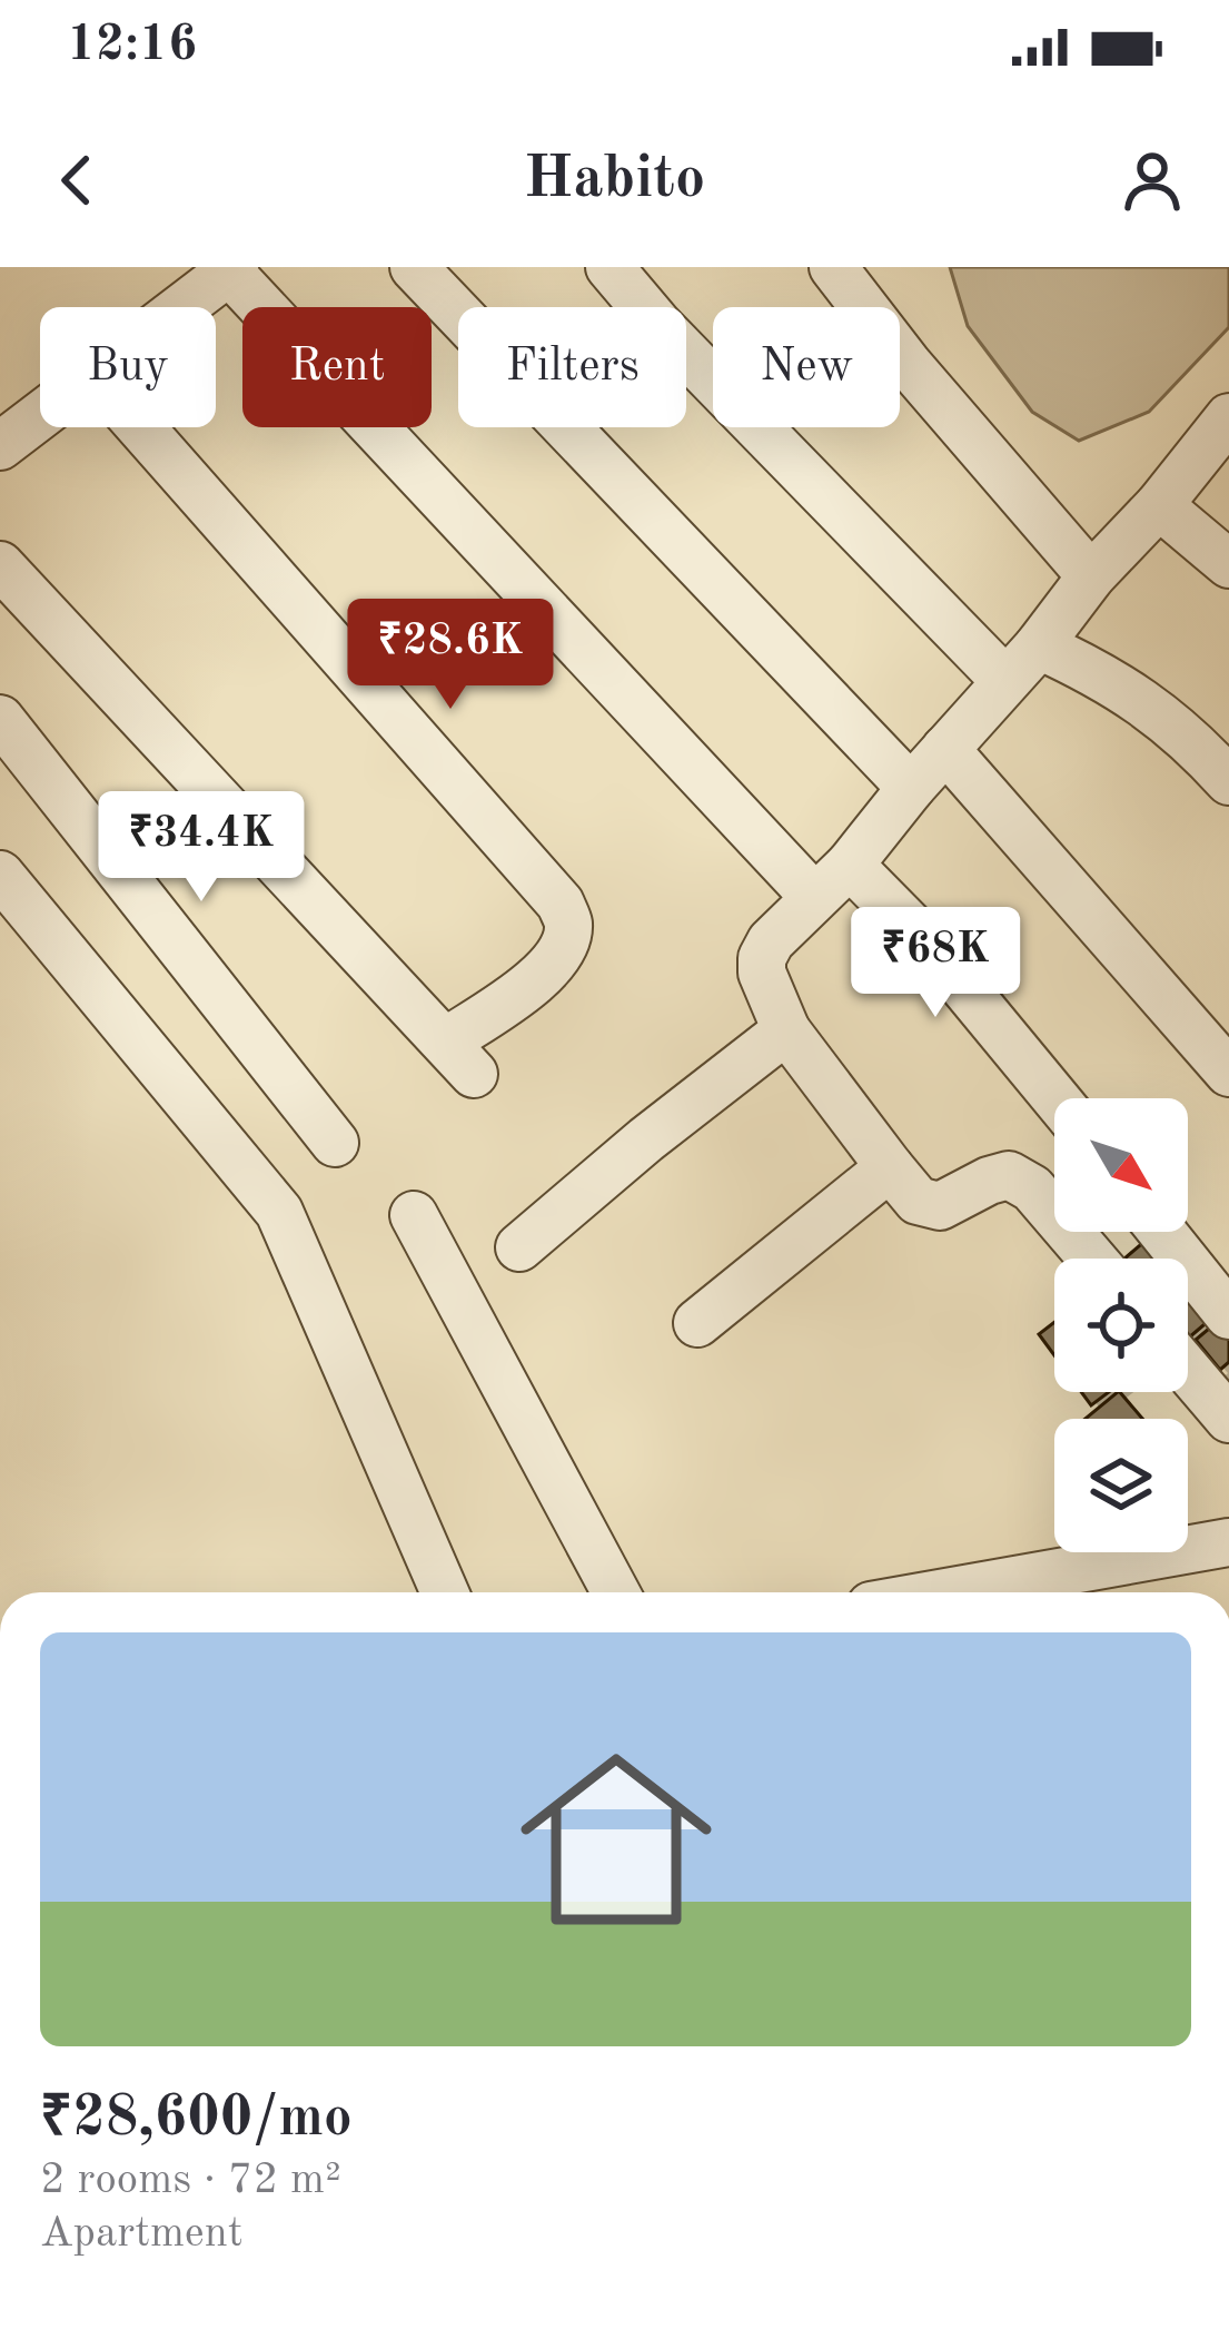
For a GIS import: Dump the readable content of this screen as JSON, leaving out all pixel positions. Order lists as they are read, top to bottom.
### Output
{
  "north": "bottom right",
  "page": {
    "status": "12:16",
    "header": "Habito",
    "chip": [
      "Buy",
      "Rent",
      "Filters",
      "New"
    ],
    "price": ["₹28.6K", "₹34.4K", "₹68K"],
    "list": [
      {
        "name": "₹28,600/mo",
        "note": "2 rooms · 72 m² · Apartment"
      }
    ]
  }
}
